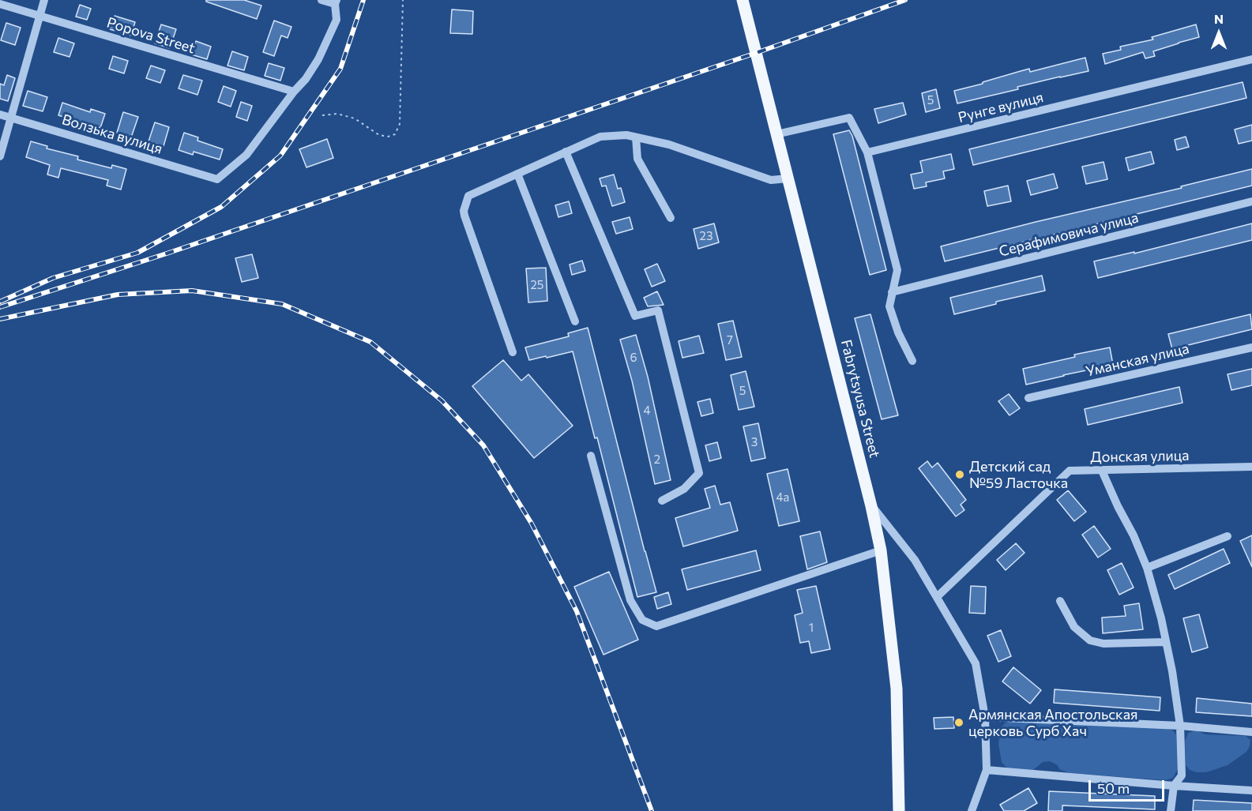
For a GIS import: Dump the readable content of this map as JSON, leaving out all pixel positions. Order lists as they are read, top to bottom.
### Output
{
  "streets": {
    "main road": ["Fabrytsyusa Street"],
    "street": [
      "Popova Street",
      "Рунге вулиця",
      "Волзька вулиця",
      "Серафимовича улица",
      "Уманская улица",
      "Донская улица"
    ]
  },
  "crossings": [
    ["Popova Street", "Волзька вулиця"]
  ],
  "places": ["Детский сад №59 Ласточка", "Армянская Апостольская церковь Сурб Хач"],
  "house_numbers": [
    "5",
    "23",
    "25",
    "7",
    "6",
    "5",
    "4",
    "3",
    "2",
    "4а",
    "1"
  ],
  "scale_bar": "50 m",
  "north": "top"
}
